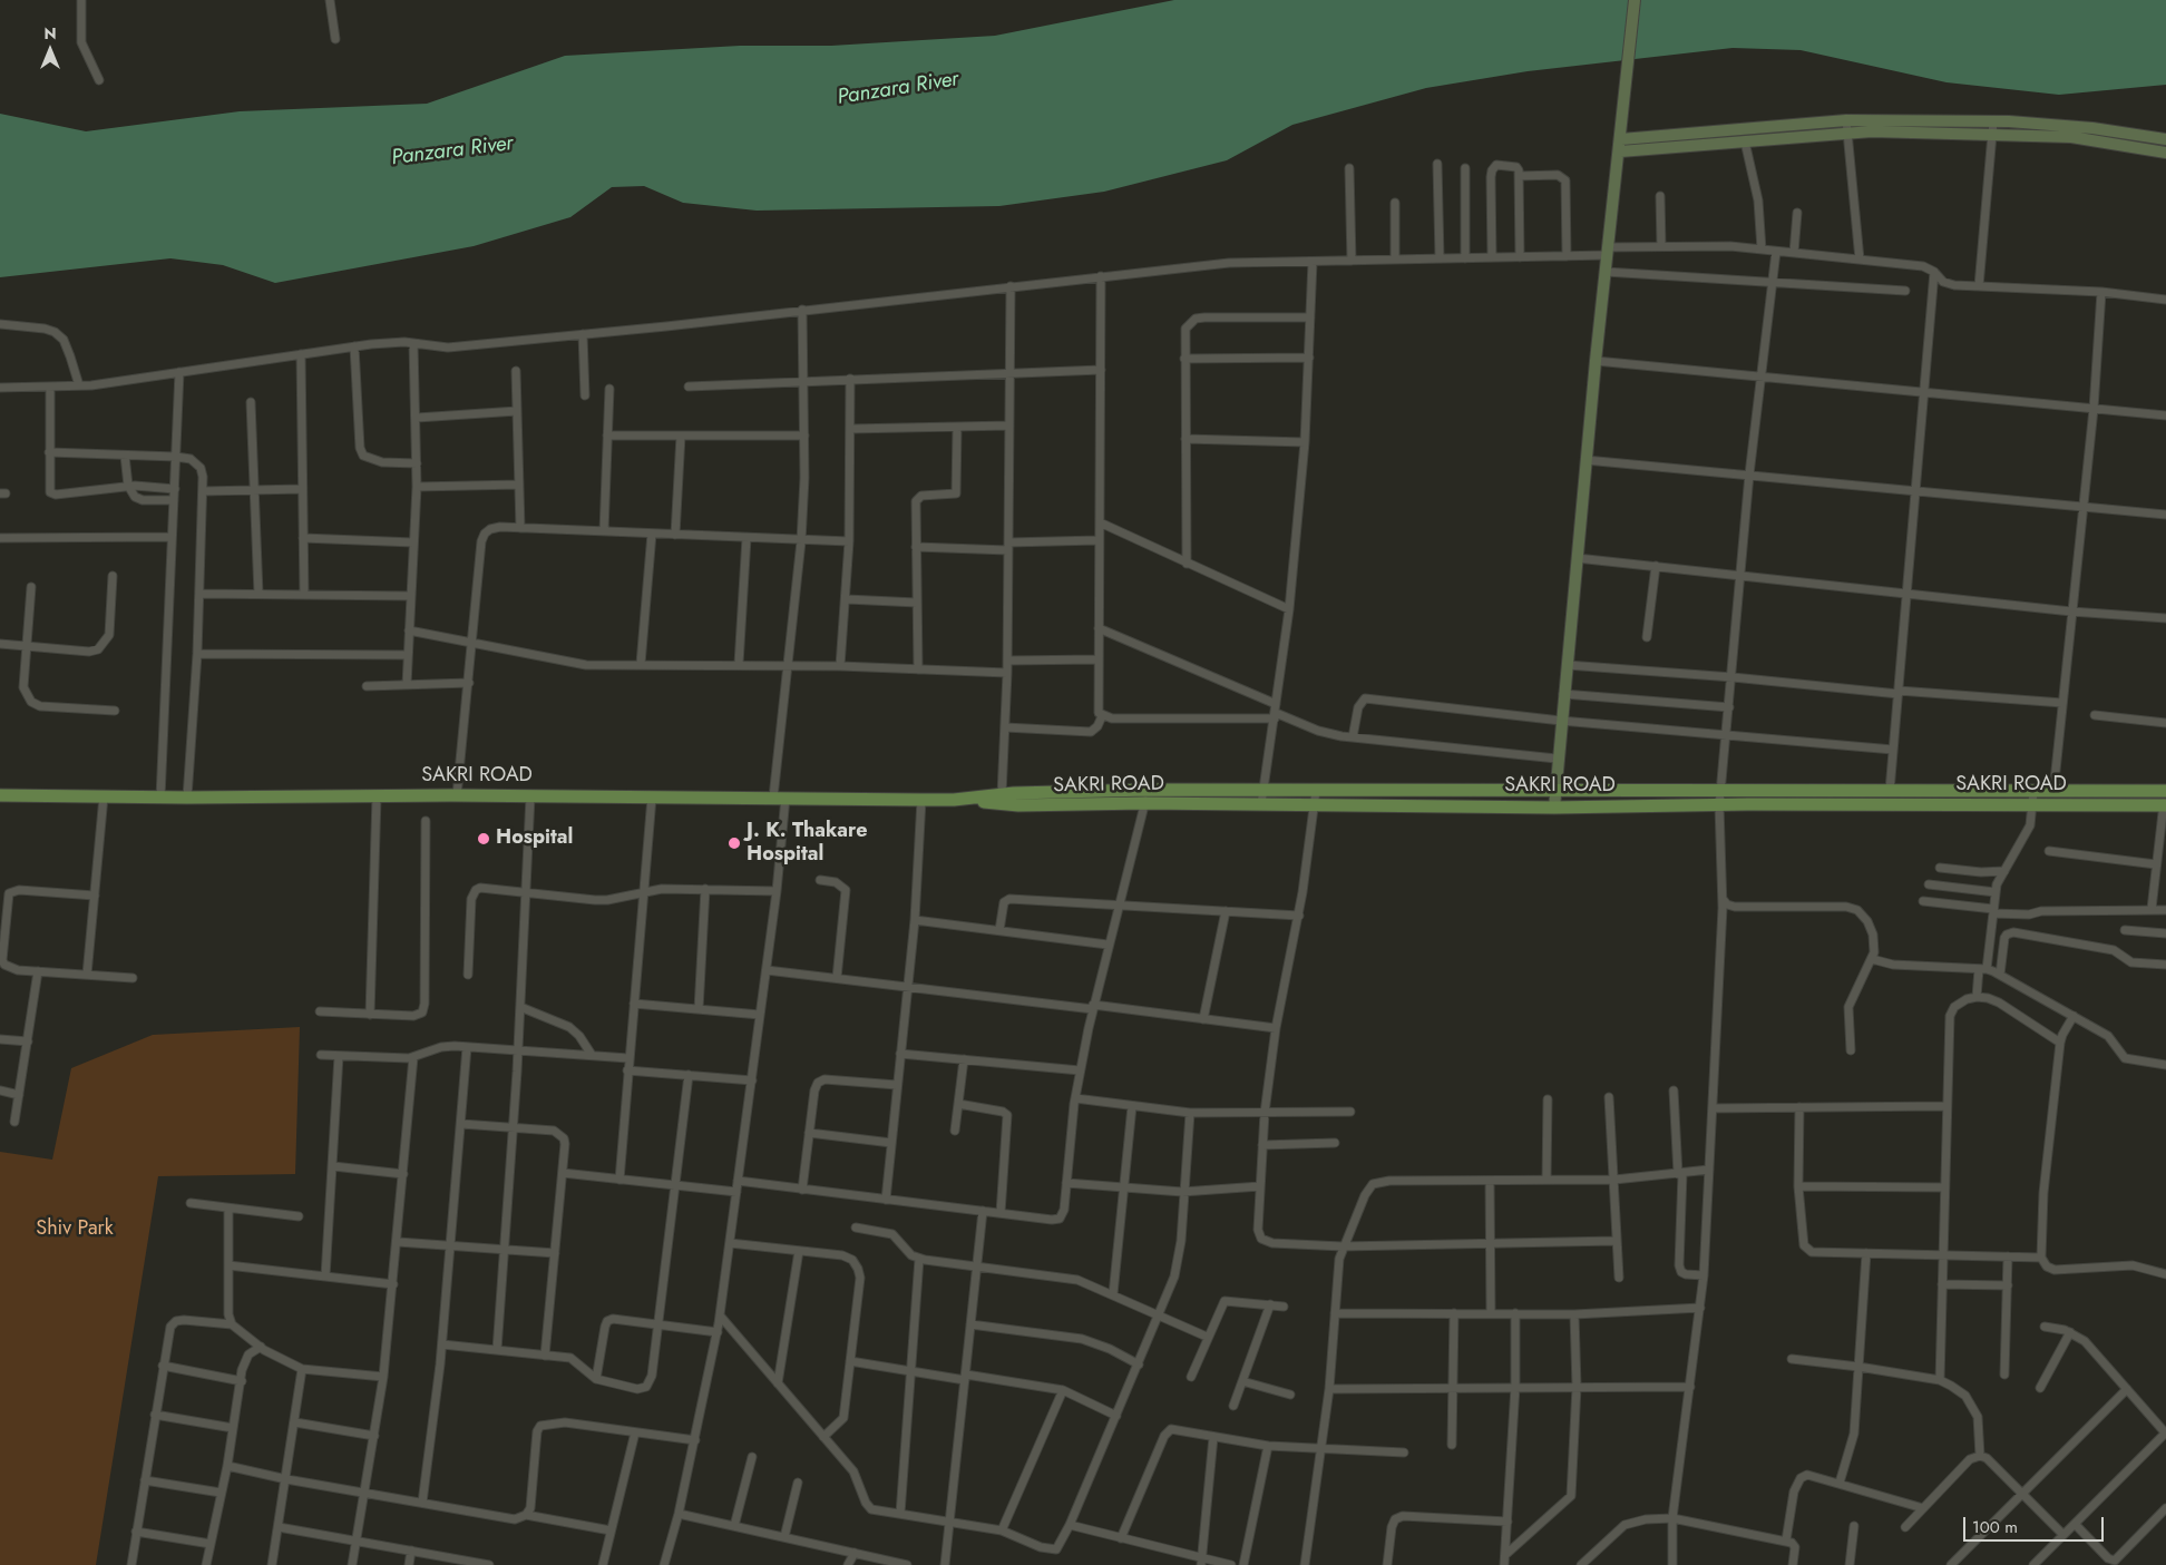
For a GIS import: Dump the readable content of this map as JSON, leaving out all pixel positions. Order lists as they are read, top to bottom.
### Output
{
  "streets": {
    "main road": ["SAKRI ROAD"]
  },
  "water": ["Panzara River"],
  "parks": ["Shiv Park"],
  "places": ["Hospital", "J. K. Thakare Hospital"],
  "scale_bar": "100 m",
  "north": "top"
}
